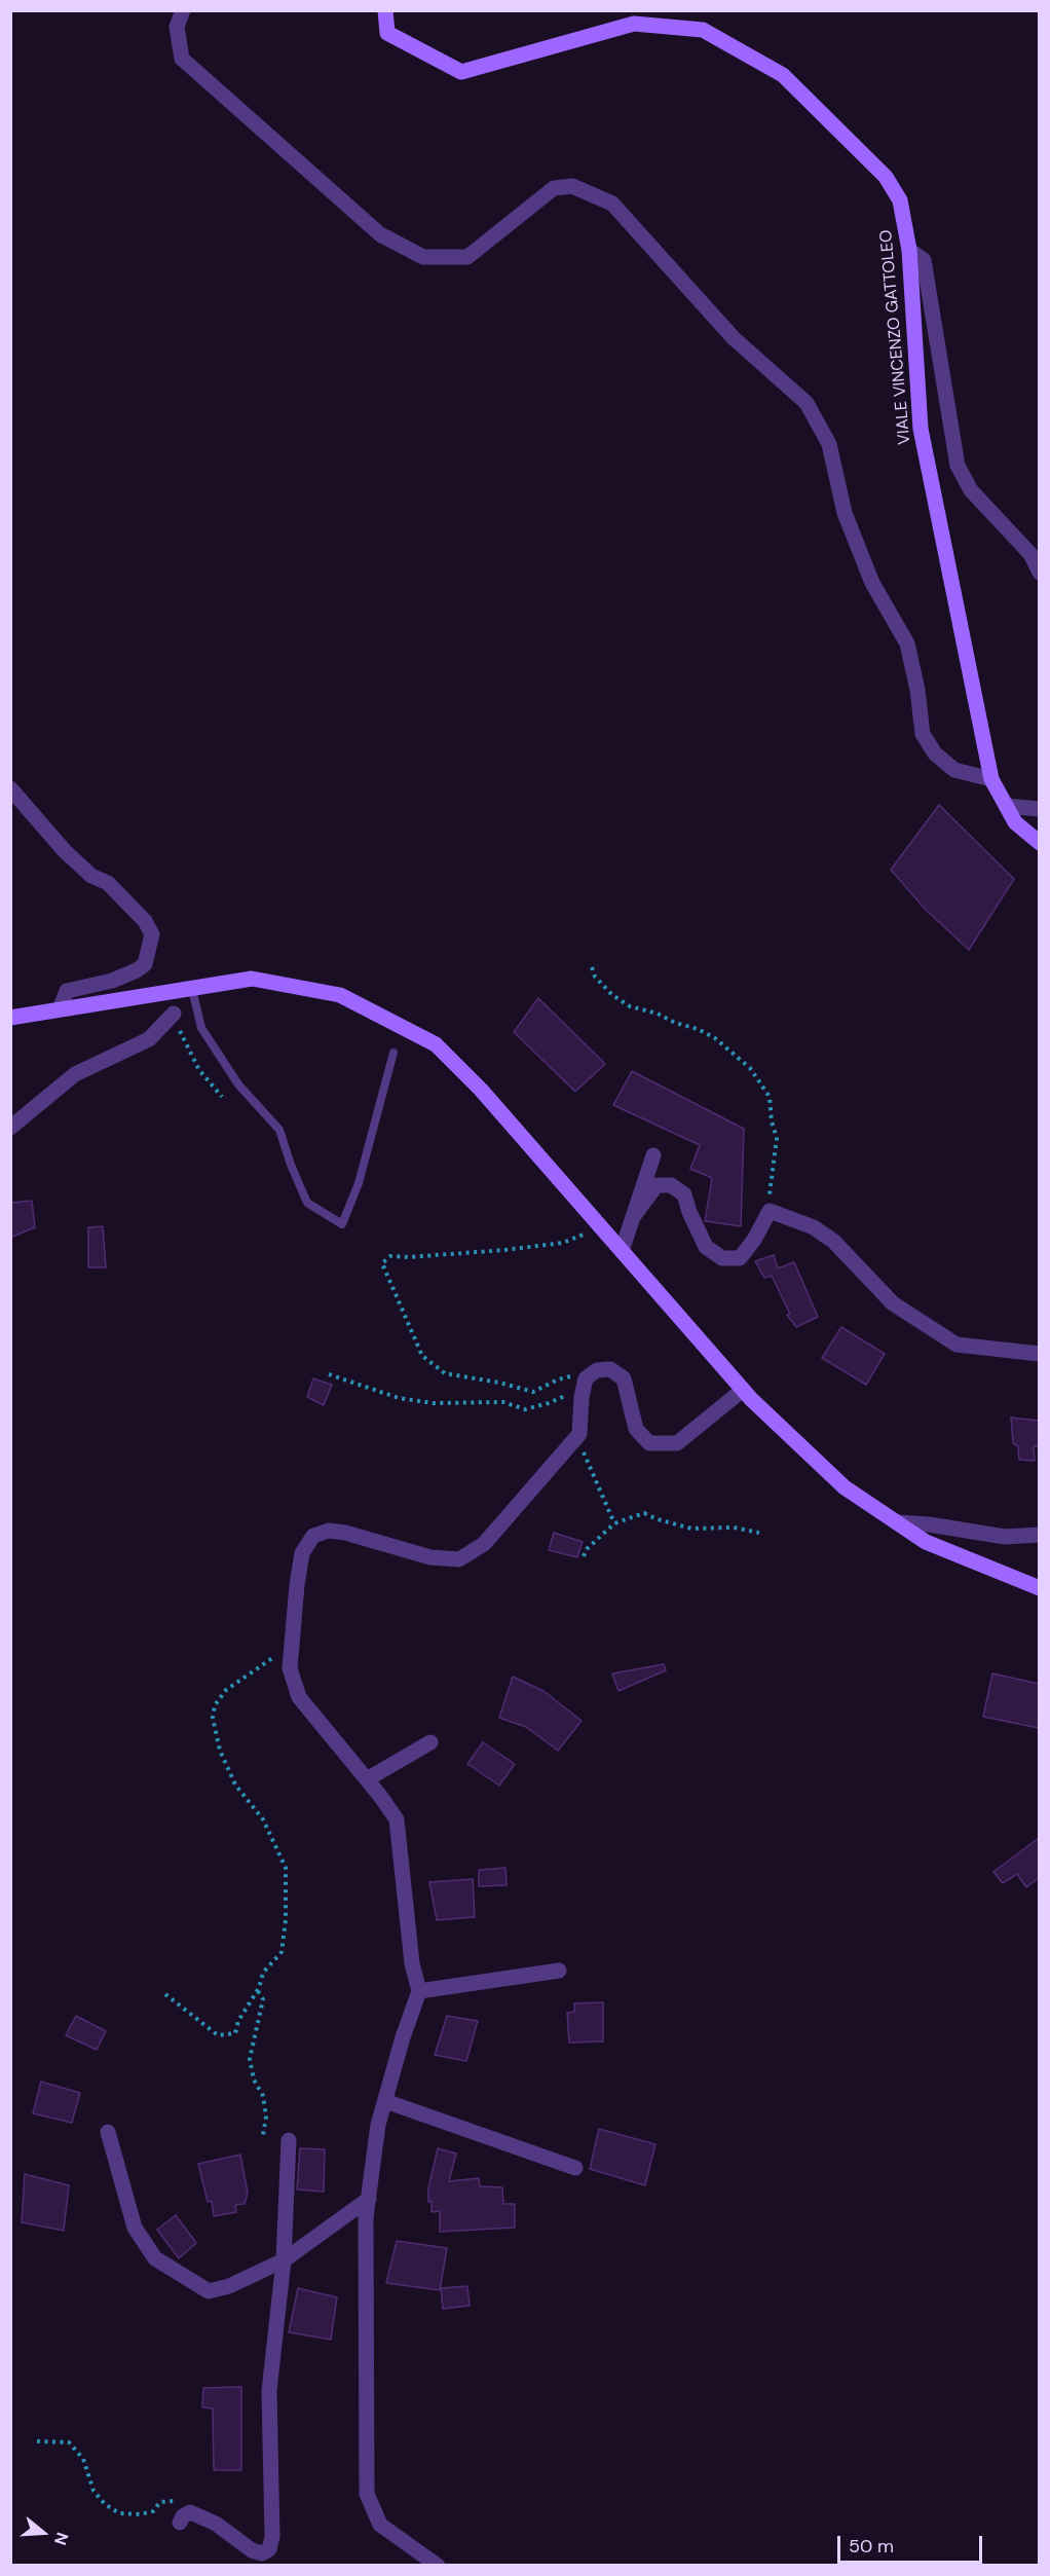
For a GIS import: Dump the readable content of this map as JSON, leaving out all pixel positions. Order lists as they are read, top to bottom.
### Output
{
  "streets": {
    "main road": ["VIALE VINCENZO GATTOLEO"]
  },
  "scale_bar": "50 m",
  "north": "right"
}
